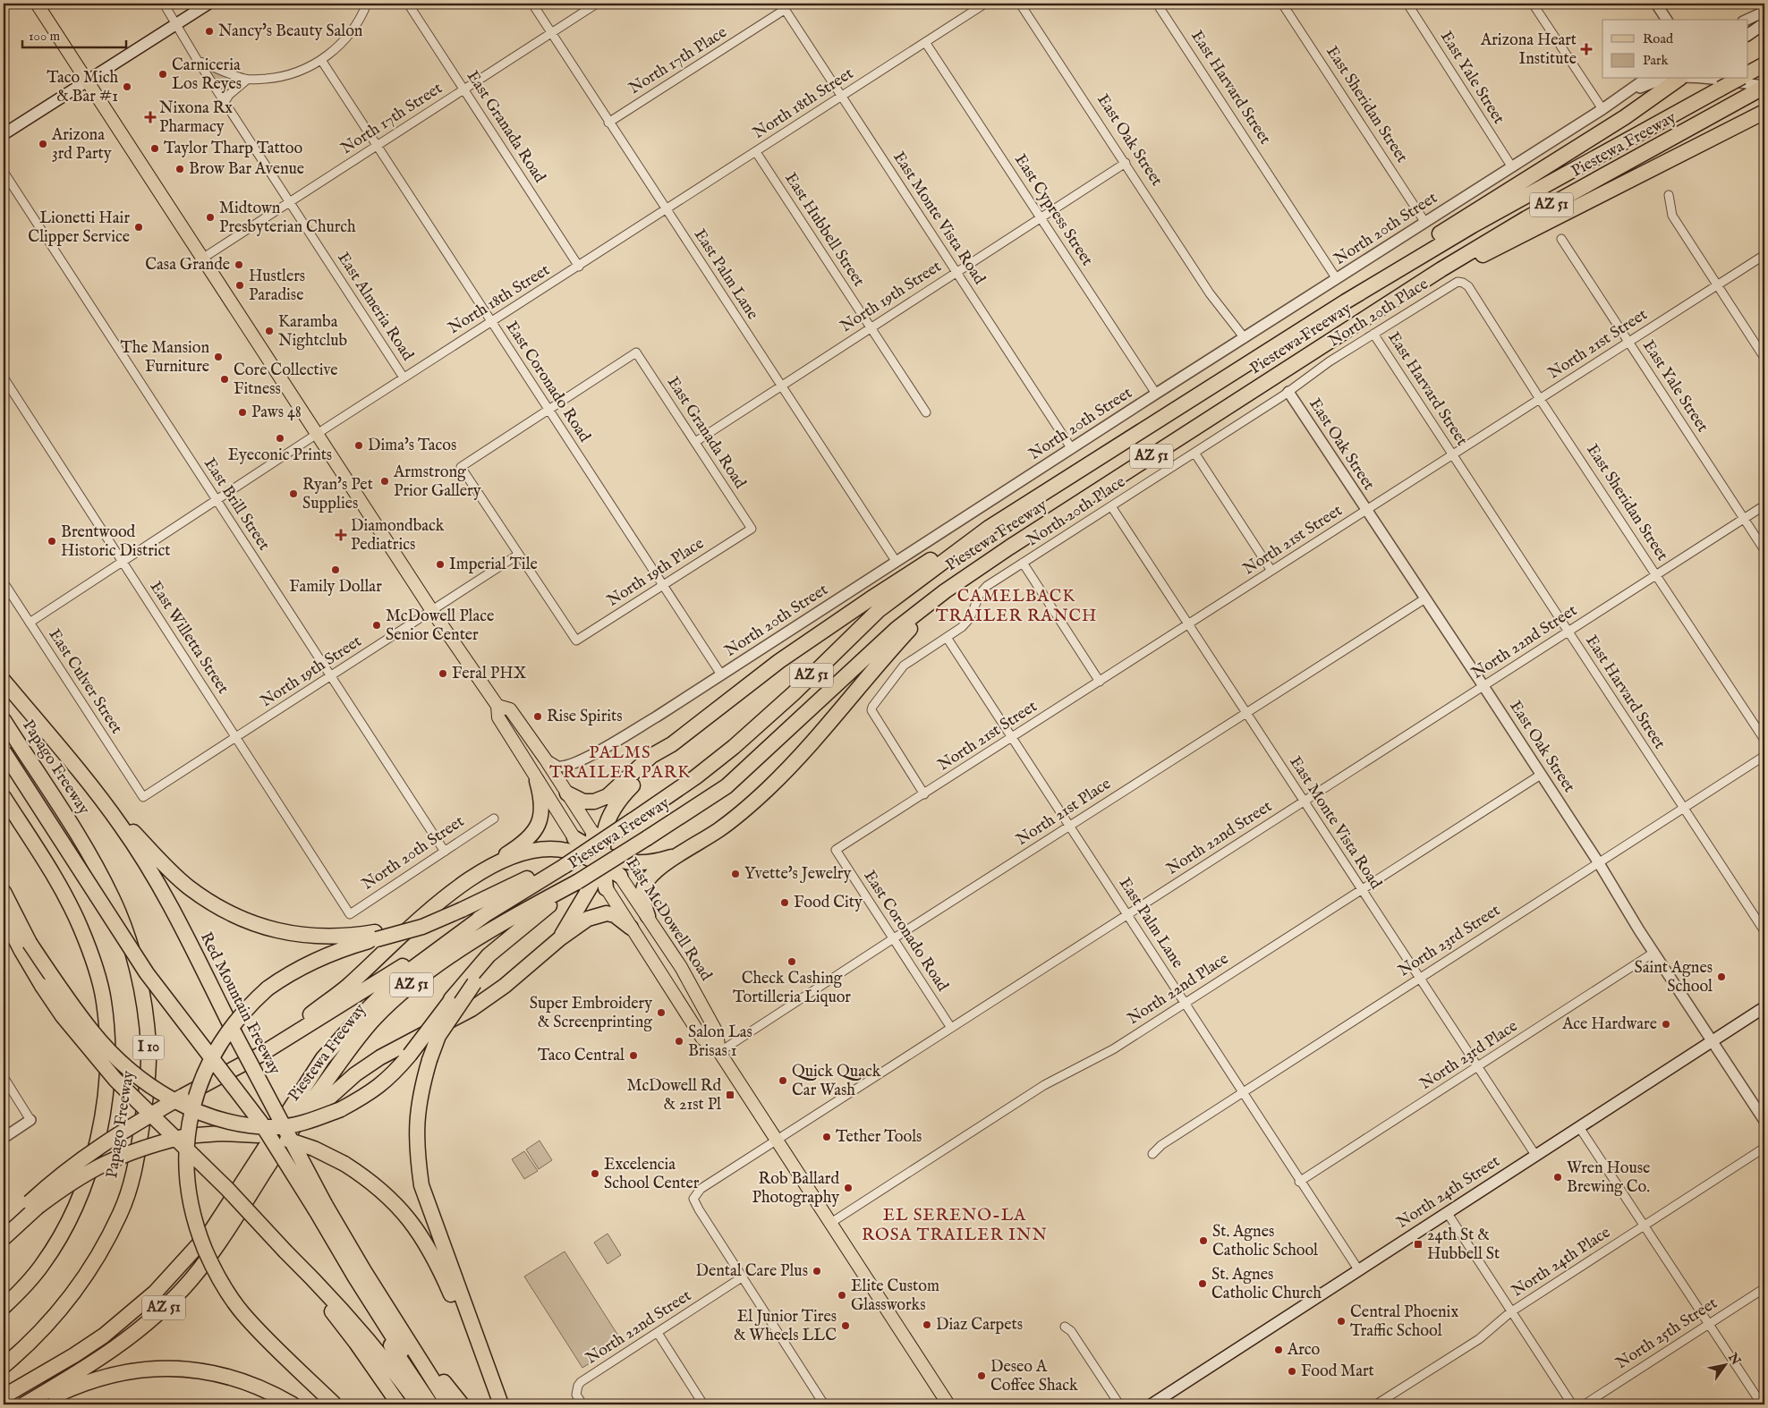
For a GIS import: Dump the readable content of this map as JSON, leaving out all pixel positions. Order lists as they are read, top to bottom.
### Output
{
  "streets": {
    "highway": [
      "Piestewa Freeway",
      "AZ 51",
      "Papago Freeway",
      "Red Mountain Freeway",
      "I 10"
    ],
    "main road": ["East McDowell Road", "North 24th Street"],
    "street": [
      "North 17th Place",
      "East Yale Street",
      "East Harvard Street",
      "North 18th Street",
      "East Sheridan Street",
      "North 17th Street",
      "East Granada Road",
      "East Oak Street",
      "East Cypress Street",
      "East Monte Vista Road",
      "North 20th Street",
      "East Hubbell Street",
      "East Palm Lane",
      "North 19th Street",
      "East Almeria Road",
      "North 20th Place",
      "North 21st Street",
      "East Coronado Road",
      "East Brill Street",
      "North 19th Place",
      "East Willetta Street",
      "North 22nd Street",
      "East Culver Street",
      "North 21st Place",
      "North 23rd Street",
      "North 22nd Place",
      "North 23rd Place",
      "North 24th Place",
      "North 25th Street"
    ]
  },
  "crossings": [
    ["North 17th Place", "East Monte Vista Road"],
    ["North 17th Place", "East Palm Lane"],
    ["East Yale Street", "North 20th Street"],
    ["East Yale Street", "North 21st Street"],
    ["East Yale Street", "North 22nd Street"],
    ["East Harvard Street", "North 20th Street"],
    ["East Harvard Street", "North 20th Place"],
    ["East Harvard Street", "North 21st Street"],
    ["East Harvard Street", "North 22nd Street"],
    ["East Harvard Street", "North 23rd Street"],
    ["North 18th Street", "East Granada Road"],
    ["North 18th Street", "East Cypress Street"],
    ["North 18th Street", "East Monte Vista Road"],
    ["North 18th Street", "East Hubbell Street"],
    ["North 18th Street", "East Palm Lane"],
    ["North 18th Street", "East Almeria Road"],
    ["North 18th Street", "East Coronado Road"],
    ["North 18th Street", "East Brill Street"],
    ["North 18th Street", "East Willetta Street"],
    ["North 18th Street", "East Culver Street"],
    ["East Sheridan Street", "North 20th Street"],
    ["East Sheridan Street", "North 20th Place"],
    ["East Sheridan Street", "North 21st Street"],
    ["East Sheridan Street", "North 22nd Street"],
    ["North 17th Street", "East Granada Road"],
    ["North 17th Street", "East Palm Lane"],
    ["North 17th Street", "East Almeria Road"],
    ["North 17th Street", "East Coronado Road"],
    ["East Granada Road", "North 19th Street"],
    ["East Granada Road", "East Coronado Road"],
    ["East Granada Road", "North 19th Place"],
    ["East Oak Street", "North 20th Street"],
    ["East Oak Street", "North 19th Street"],
    ["East Oak Street", "North 20th Place"],
    ["East Oak Street", "North 21st Street"],
    ["East Oak Street", "North 22nd Street"],
    ["East Oak Street", "North 21st Place"],
    ["East Oak Street", "North 23rd Street"],
    ["East Oak Street", "North 22nd Place"],
    ["East Oak Street", "North 23rd Place"],
    ["East Oak Street", "North 24th Street"],
    ["Piestewa Freeway", "North 20th Street"],
    ["East Cypress Street", "North 20th Street"],
    ["East Cypress Street", "North 19th Street"],
    ["East Monte Vista Road", "North 20th Street"],
    ["East Monte Vista Road", "North 19th Street"],
    ["East Monte Vista Road", "North 20th Place"],
    ["East Monte Vista Road", "North 21st Street"],
    ["East Monte Vista Road", "North 22nd Street"],
    ["East Monte Vista Road", "North 21st Place"],
    ["East Monte Vista Road", "North 23rd Street"],
    ["East Monte Vista Road", "North 22nd Place"],
    ["East Monte Vista Road", "North 23rd Place"],
    ["East Monte Vista Road", "North 24th Street"],
    ["North 20th Street", "East Palm Lane"],
    ["North 20th Street", "East Coronado Road"],
    ["North 20th Street", "East Brill Street"],
    ["North 20th Street", "East Willetta Street"],
    ["East Hubbell Street", "North 19th Street"],
    ["East Palm Lane", "North 19th Street"],
    ["East Palm Lane", "North 20th Place"],
    ["East Palm Lane", "North 21st Street"],
    ["East Palm Lane", "North 22nd Street"],
    ["East Palm Lane", "North 21st Place"],
    ["East Palm Lane", "North 23rd Street"],
    ["East Palm Lane", "North 22nd Place"],
    ["East Palm Lane", "North 23rd Place"],
    ["East Palm Lane", "North 24th Street"],
    ["North 19th Street", "East Brill Street"],
    ["North 19th Street", "North 19th Place"],
    ["North 19th Street", "East Willetta Street"],
    ["North 19th Street", "East Culver Street"],
    ["North 20th Place", "North 21st Street"],
    ["North 21st Street", "East Coronado Road"],
    ["East Coronado Road", "North 19th Place"],
    ["East Coronado Road", "North 22nd Street"],
    ["East Coronado Road", "North 21st Place"],
    ["North 22nd Street", "East McDowell Road"],
    ["North 21st Place", "East McDowell Road"],
    ["East McDowell Road", "North 22nd Place"]
  ],
  "districts": ["CAMELBACK TRAILER RANCH", "PALMS TRAILER PARK", "EL SERENO-LA ROSA TRAILER INN"],
  "places": {
    "other": [
      "Nancy's Beauty Salon",
      "Carniceria Los Reyes",
      "Taco Mich & Bar #1",
      "Arizona 3rd Party",
      "Taylor Tharp Tattoo",
      "Brow Bar Avenue",
      "Midtown Presbyterian Church",
      "Lionetti Hair Clipper Service",
      "Casa Grande",
      "Hustlers Paradise",
      "Karamba Nightclub",
      "The Mansion Furniture",
      "Core Collective Fitness",
      "Paws 48",
      "Eyeconic Prints",
      "Dima's Tacos",
      "Armstrong Prior Gallery",
      "Ryan's Pet Supplies",
      "Brentwood Historic District",
      "Imperial Tile",
      "Family Dollar",
      "McDowell Place Senior Center",
      "Feral PHX",
      "Rise Spirits",
      "Yvette's Jewelry",
      "Food City",
      "Check Cashing Tortilleria Liquor",
      "Saint Agnes School",
      "Super Embroidery & Screenprinting",
      "Ace Hardware",
      "Salon Las Brisas 1",
      "Taco Central",
      "Quick Quack Car Wash",
      "Tether Tools",
      "Excelencia School Center",
      "Wren House Brewing Co.",
      "Rob Ballard Photography",
      "St. Agnes Catholic School",
      "Dental Care Plus",
      "St. Agnes Catholic Church",
      "Elite Custom Glassworks",
      "Central Phoenix Traffic School",
      "Diaz Carpets",
      "El Junior Tires & Wheels LLC",
      "Arco",
      "Food Mart",
      "Deseo A Coffee Shack"
    ],
    "health": ["Arizona Heart Institute", "Nixona Rx Pharmacy", "Diamondback Pediatrics"],
    "transit": ["McDowell Rd & 21st Pl", "24th St & Hubbell St"]
  },
  "legend": ["Road", "Park"],
  "scale_bar": "100 m",
  "north": "top right"
}
